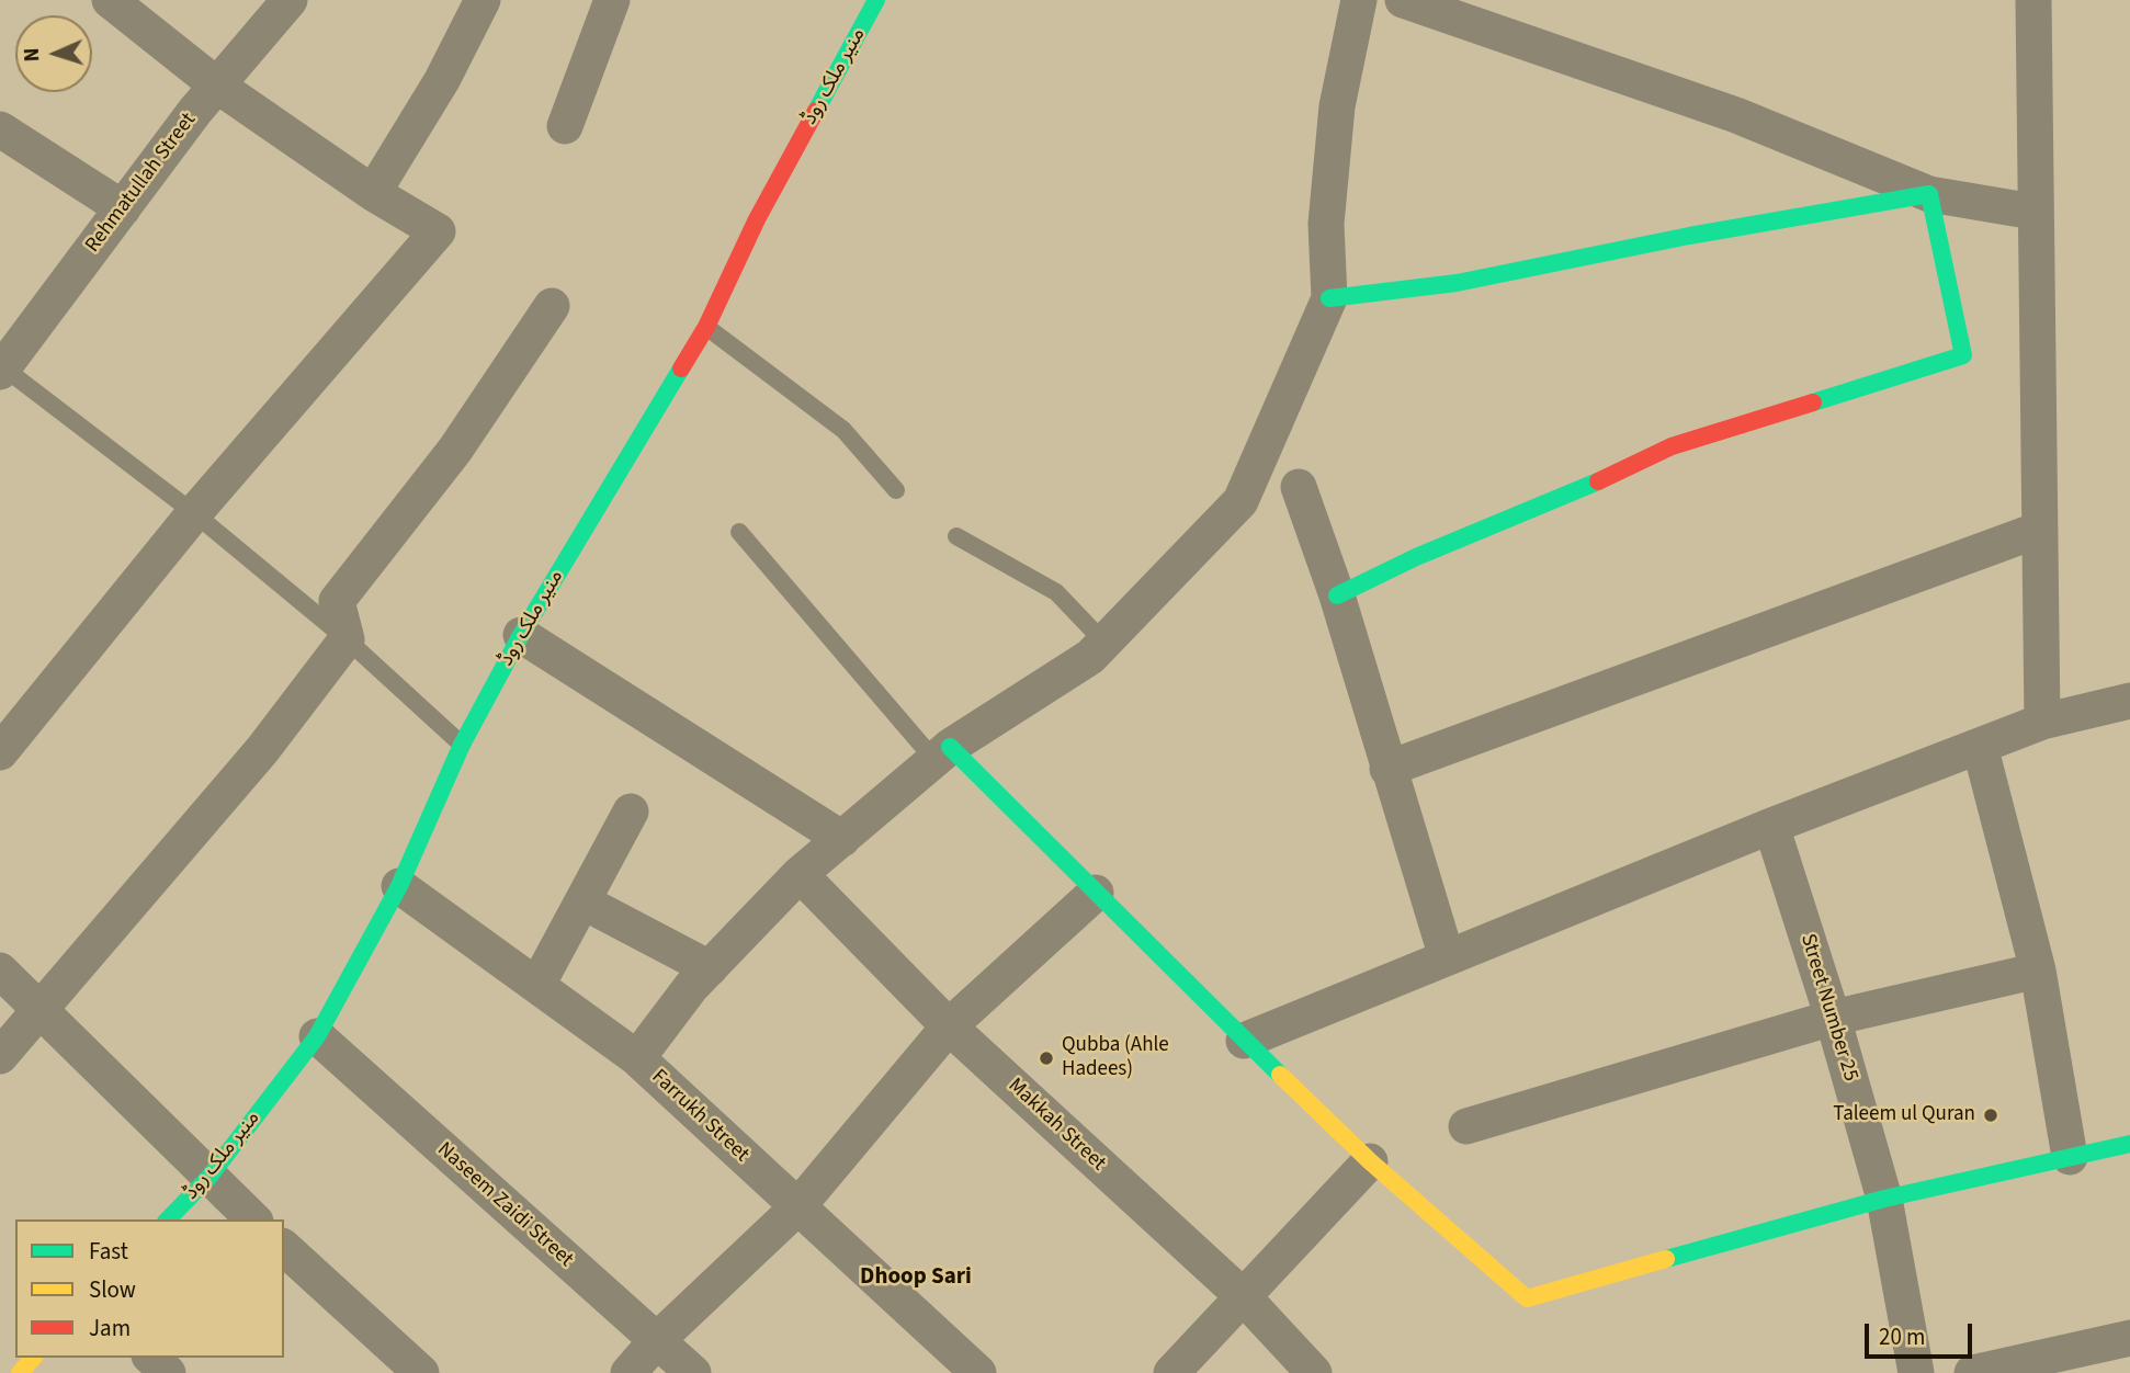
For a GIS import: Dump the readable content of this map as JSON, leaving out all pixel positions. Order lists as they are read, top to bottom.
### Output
{
  "streets": {
    "street": [
      "منیر ملک روڈ",
      "Rehmatullah Street",
      "Street Number 25",
      "Farrukh Street",
      "Makkah Street",
      "Naseem Zaidi Street"
    ]
  },
  "crossings": [
    ["منیر ملک روڈ", "Farrukh Street"],
    ["منیر ملک روڈ", "Naseem Zaidi Street"]
  ],
  "districts": ["Dhoop Sari"],
  "places": ["Qubba (Ahle Hadees)", "Taleem ul Quran"],
  "legend": ["Fast", "Slow", "Jam"],
  "scale_bar": "20 m",
  "north": "left"
}
